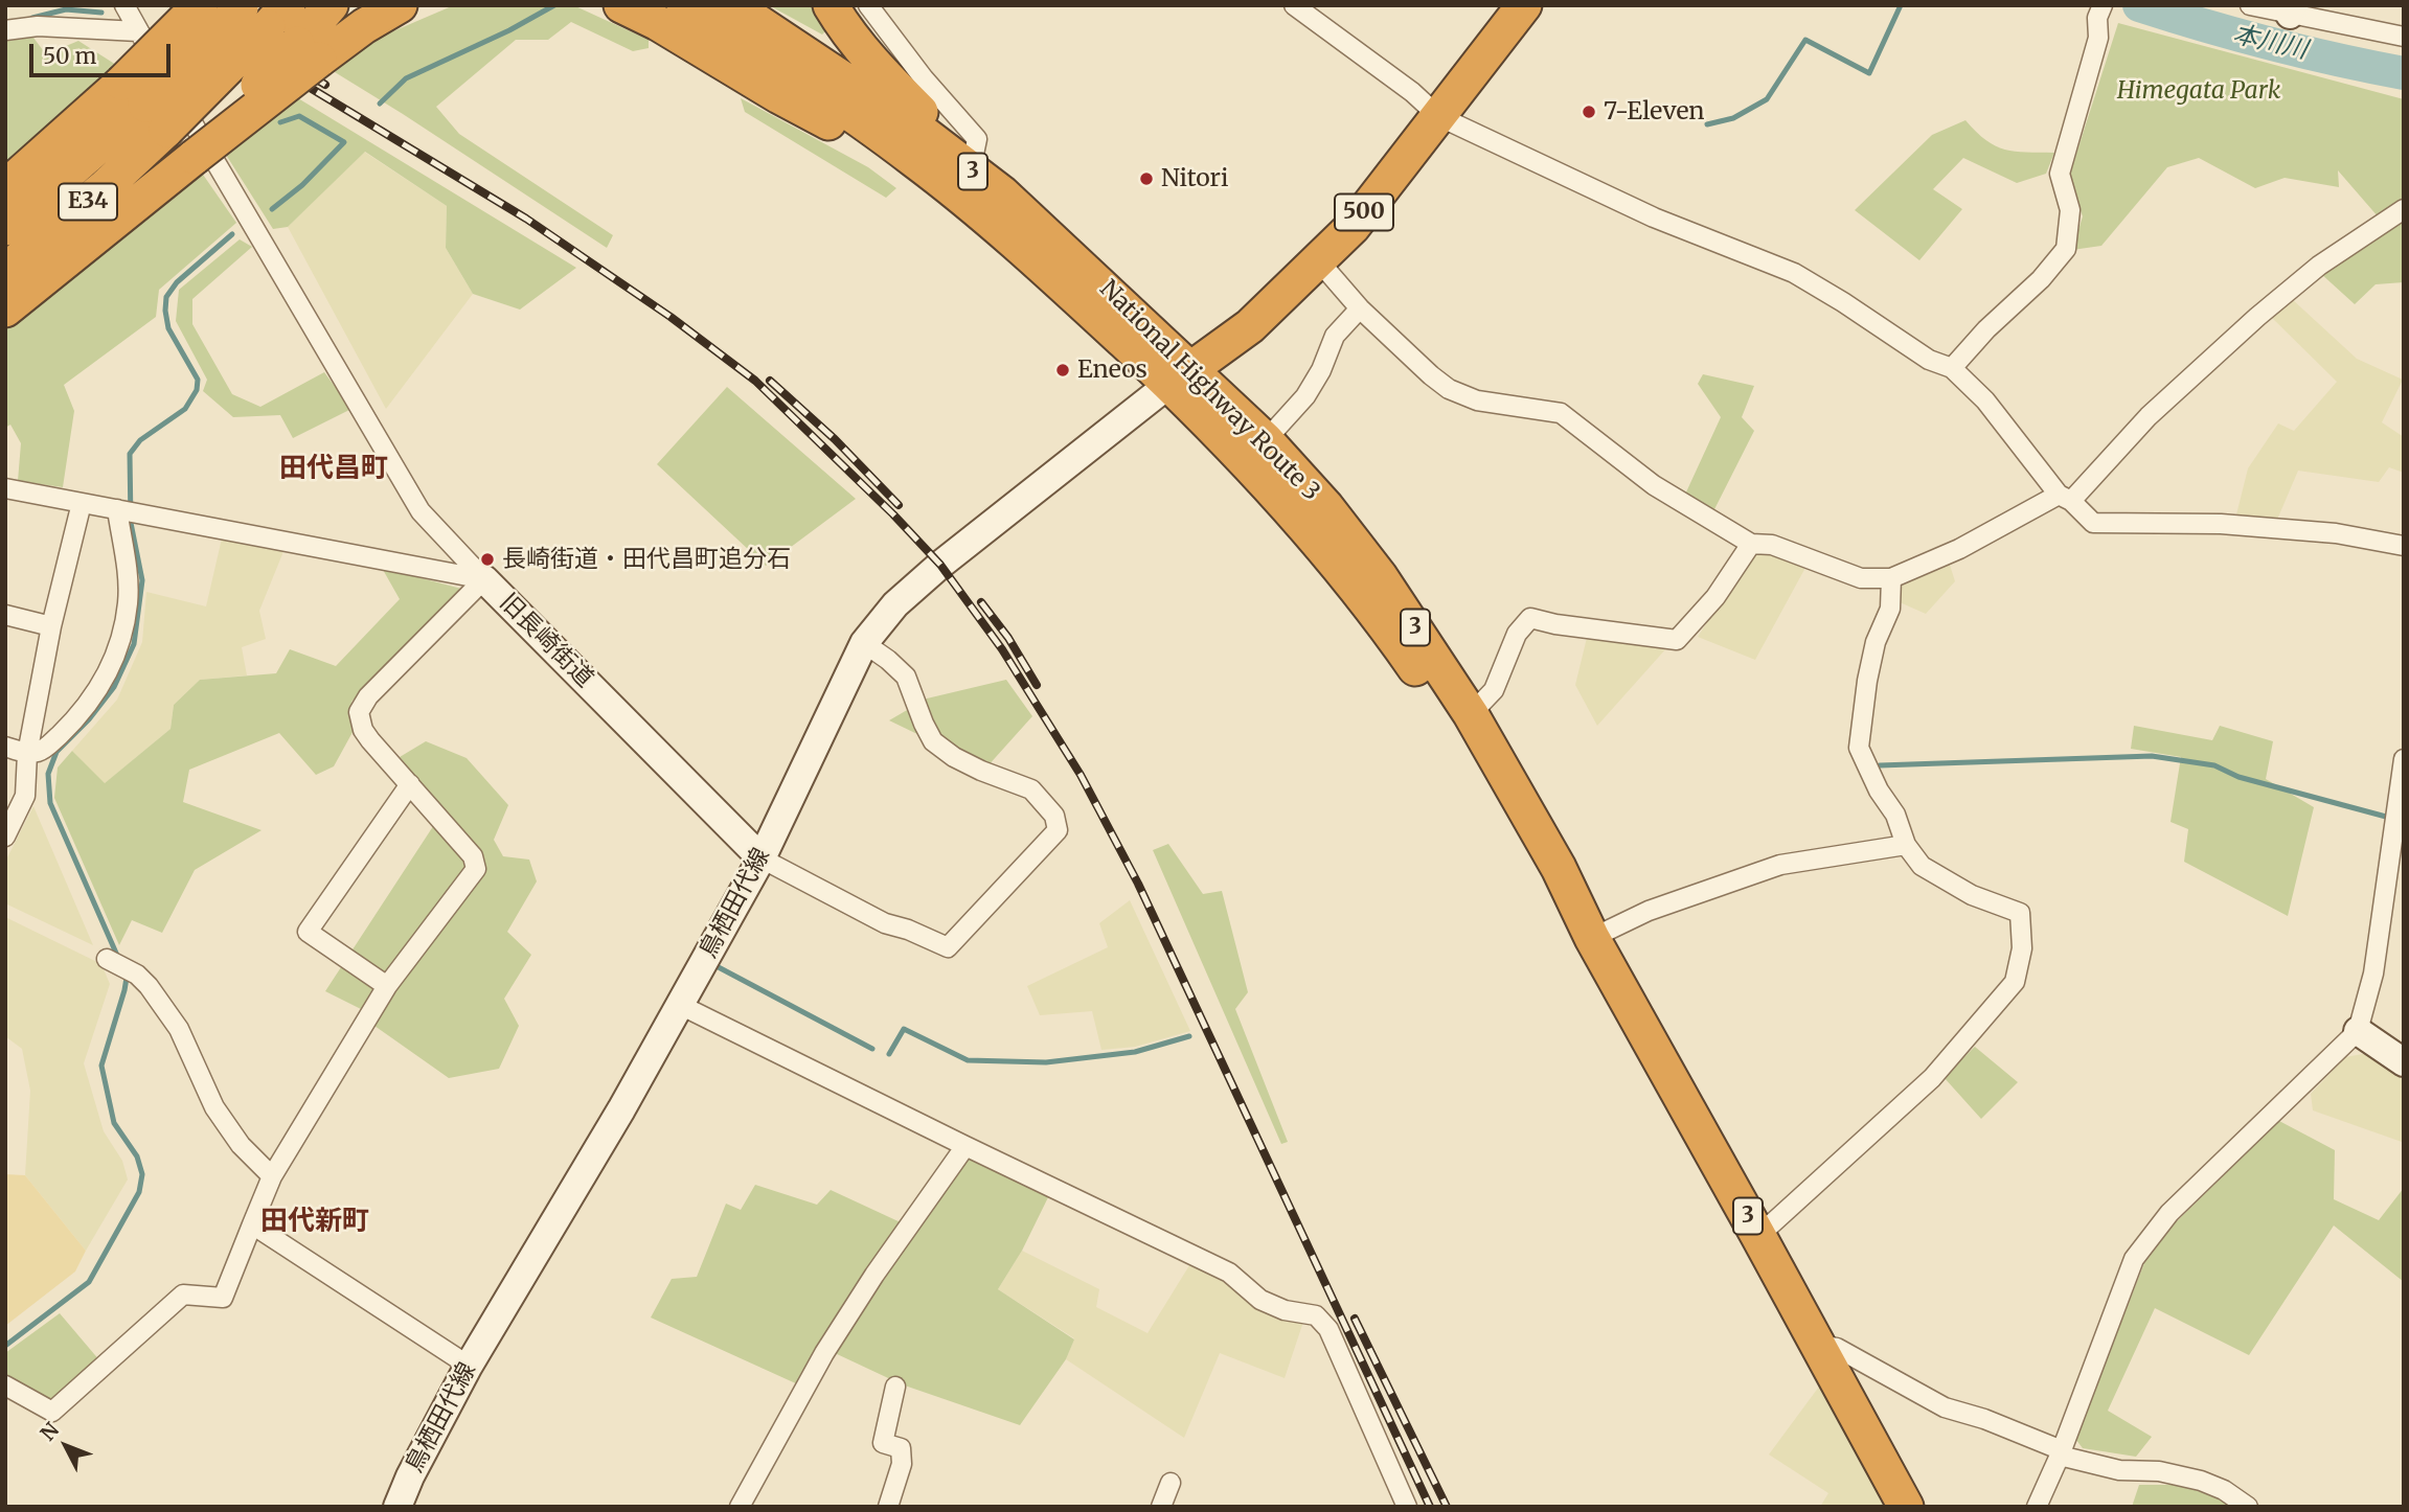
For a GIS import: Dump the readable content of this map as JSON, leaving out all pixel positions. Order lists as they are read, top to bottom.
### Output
{
  "streets": {
    "highway": [
      "3",
      "E34",
      "500",
      "National Highway Route 3"
    ],
    "main road": ["旧長崎街道", "鳥栖田代線"]
  },
  "crossings": [
    ["500", "National Highway Route 3"],
    ["500", "鳥栖田代線"],
    ["National Highway Route 3", "鳥栖田代線"],
    ["旧長崎街道", "鳥栖田代線"]
  ],
  "districts": ["田代昌町", "田代新町"],
  "water": ["本川川"],
  "parks": ["Himegata Park"],
  "places": [
    "7-Eleven",
    "Nitori",
    "Eneos",
    "長崎街道・田代昌町追分石"
  ],
  "scale_bar": "50 m",
  "north": "top left"
}
